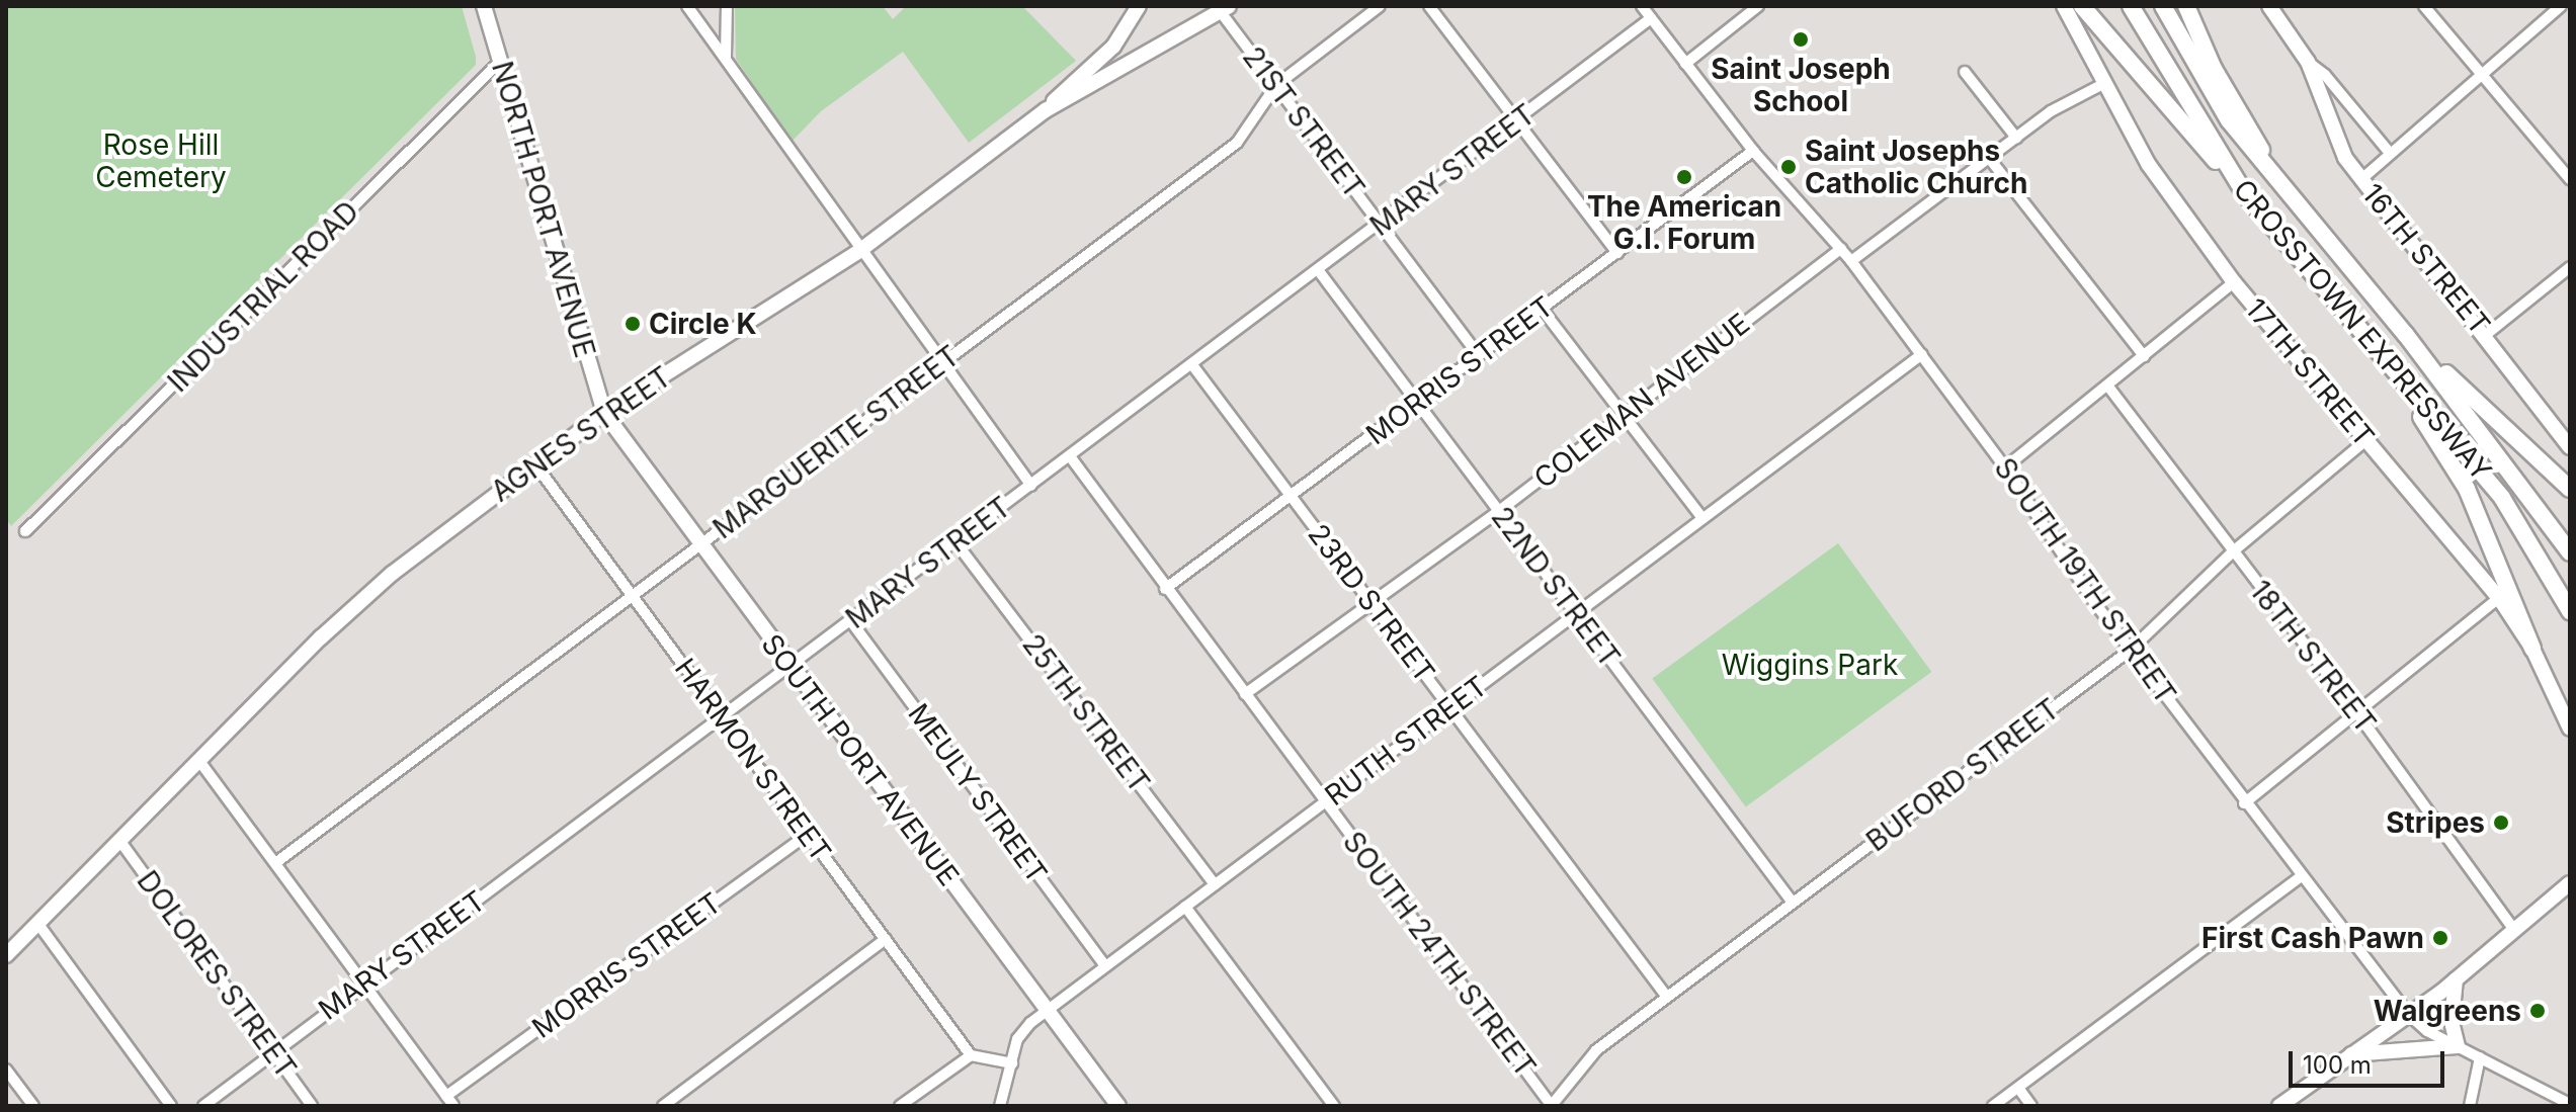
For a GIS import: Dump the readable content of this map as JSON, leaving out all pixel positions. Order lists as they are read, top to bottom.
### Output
{
  "streets": {
    "highway": ["CROSSTOWN EXPRESSWAY"],
    "main road": [
      "NORTH PORT AVENUE",
      "16TH STREET",
      "17TH STREET",
      "AGNES STREET",
      "SOUTH PORT AVENUE"
    ],
    "street": [
      "21ST STREET",
      "MARY STREET",
      "INDUSTRIAL ROAD",
      "MORRIS STREET",
      "COLEMAN AVENUE",
      "MARGUERITE STREET",
      "SOUTH 19TH STREET",
      "22ND STREET",
      "23RD STREET",
      "18TH STREET",
      "25TH STREET",
      "RUTH STREET",
      "HARMON STREET",
      "BUFORD STREET",
      "MEULY STREET",
      "SOUTH 24TH STREET",
      "DOLORES STREET"
    ]
  },
  "crossings": [
    ["21ST STREET", "MARY STREET"],
    ["21ST STREET", "MORRIS STREET"],
    ["21ST STREET", "AGNES STREET"],
    ["21ST STREET", "MARGUERITE STREET"],
    ["MARY STREET", "SOUTH 19TH STREET"],
    ["MARY STREET", "22ND STREET"],
    ["MARY STREET", "23RD STREET"],
    ["MARY STREET", "25TH STREET"],
    ["MARY STREET", "HARMON STREET"],
    ["MARY STREET", "SOUTH PORT AVENUE"],
    ["MARY STREET", "MEULY STREET"],
    ["MARY STREET", "SOUTH 24TH STREET"],
    ["MARY STREET", "DOLORES STREET"],
    ["NORTH PORT AVENUE", "INDUSTRIAL ROAD"],
    ["NORTH PORT AVENUE", "AGNES STREET"],
    ["NORTH PORT AVENUE", "SOUTH PORT AVENUE"],
    ["MORRIS STREET", "SOUTH 19TH STREET"],
    ["MORRIS STREET", "22ND STREET"],
    ["MORRIS STREET", "23RD STREET"],
    ["MORRIS STREET", "HARMON STREET"],
    ["MORRIS STREET", "SOUTH 24TH STREET"],
    ["17TH STREET", "BUFORD STREET"],
    ["COLEMAN AVENUE", "SOUTH 19TH STREET"],
    ["COLEMAN AVENUE", "22ND STREET"],
    ["COLEMAN AVENUE", "23RD STREET"],
    ["COLEMAN AVENUE", "SOUTH 24TH STREET"],
    ["AGNES STREET", "HARMON STREET"],
    ["AGNES STREET", "SOUTH PORT AVENUE"],
    ["AGNES STREET", "DOLORES STREET"],
    ["MARGUERITE STREET", "HARMON STREET"],
    ["MARGUERITE STREET", "SOUTH PORT AVENUE"],
    ["SOUTH 19TH STREET", "RUTH STREET"],
    ["SOUTH 19TH STREET", "BUFORD STREET"],
    ["22ND STREET", "RUTH STREET"],
    ["22ND STREET", "BUFORD STREET"],
    ["23RD STREET", "RUTH STREET"],
    ["23RD STREET", "BUFORD STREET"],
    ["18TH STREET", "BUFORD STREET"],
    ["25TH STREET", "RUTH STREET"],
    ["RUTH STREET", "SOUTH PORT AVENUE"],
    ["RUTH STREET", "MEULY STREET"],
    ["RUTH STREET", "SOUTH 24TH STREET"],
    ["BUFORD STREET", "SOUTH 24TH STREET"]
  ],
  "parks": ["Rose Hill Cemetery", "Wiggins Park"],
  "places": [
    "Saint Joseph School",
    "Saint Josephs Catholic Church",
    "The American G.I. Forum",
    "Circle K",
    "Stripes",
    "First Cash Pawn",
    "Walgreens"
  ],
  "scale_bar": "100 m"
}
